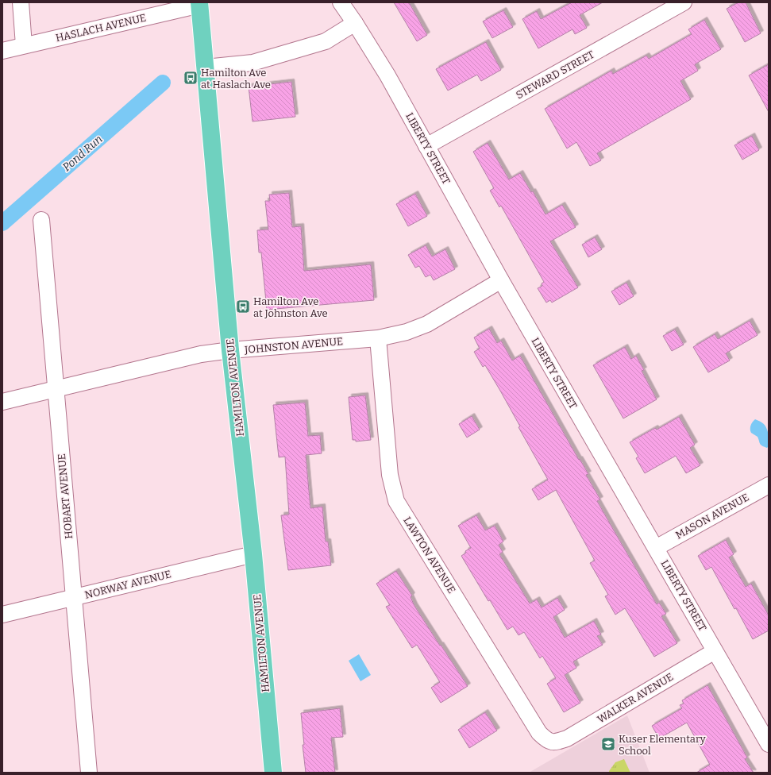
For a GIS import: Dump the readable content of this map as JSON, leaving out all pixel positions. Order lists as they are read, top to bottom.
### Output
{
  "streets": {
    "main road": ["HAMILTON AVENUE"],
    "street": [
      "HASLACH AVENUE",
      "STEWARD STREET",
      "LIBERTY STREET",
      "JOHNSTON AVENUE",
      "HOBART AVENUE",
      "MASON AVENUE",
      "LAWTON AVENUE",
      "NORWAY AVENUE",
      "WALKER AVENUE"
    ]
  },
  "crossings": [
    ["HASLACH AVENUE", "HAMILTON AVENUE"],
    ["STEWARD STREET", "LIBERTY STREET"],
    ["LIBERTY STREET", "JOHNSTON AVENUE"],
    ["LIBERTY STREET", "MASON AVENUE"],
    ["LIBERTY STREET", "WALKER AVENUE"],
    ["JOHNSTON AVENUE", "HAMILTON AVENUE"],
    ["JOHNSTON AVENUE", "HOBART AVENUE"],
    ["JOHNSTON AVENUE", "LAWTON AVENUE"],
    ["HAMILTON AVENUE", "NORWAY AVENUE"],
    ["HOBART AVENUE", "NORWAY AVENUE"],
    ["LAWTON AVENUE", "WALKER AVENUE"]
  ],
  "water": ["Pond Run"],
  "places": {
    "bus stop": ["Hamilton Ave at Haslach Ave", "Hamilton Ave at Johnston Ave"],
    "school or university": ["Kuser Elementary School"]
  }
}
